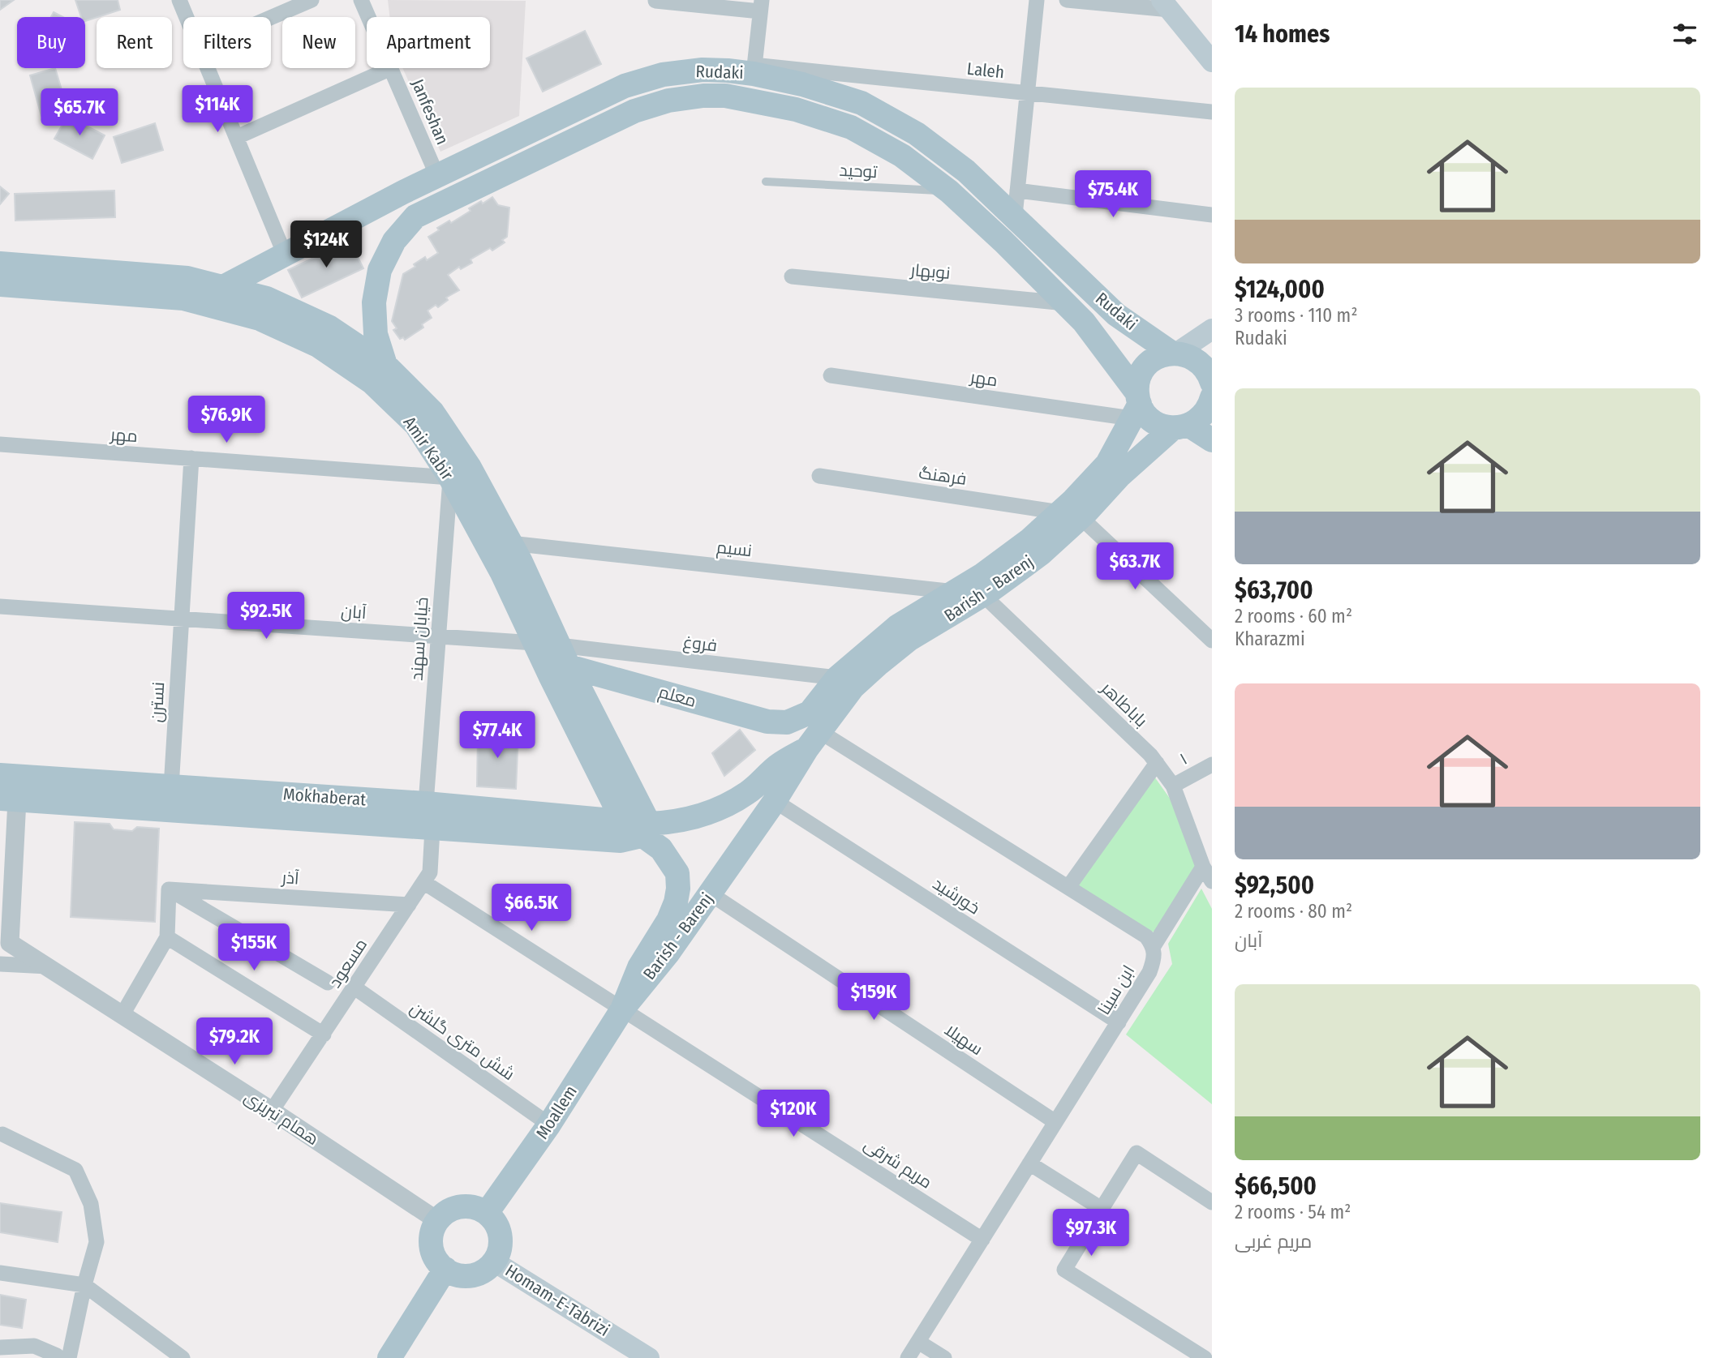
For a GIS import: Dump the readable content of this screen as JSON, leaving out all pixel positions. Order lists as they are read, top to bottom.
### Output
{
  "streets": {
    "main road": [
      "Rudaki",
      "Amir Kabir",
      "Barish - Barenj",
      "معلم",
      "Mokhaberat",
      "Moallem",
      "Homam-E-Tabrizi"
    ],
    "street": [
      "Laleh",
      "Janfeshan",
      "نوبهار",
      "مهر",
      "فرهنگ",
      "نسیم",
      "آبان",
      "خیابان سهند",
      "فروغ",
      "نسترن",
      "باباطاهر",
      "۱",
      "آذر",
      "خورشید",
      "مسعود",
      "ابن سینا",
      "سهیلا",
      "شش متری گلشن",
      "همام تبریزی",
      "مریم شرقی"
    ],
    "lane": ["توحید"]
  },
  "crossings": [
    ["Laleh", "Rudaki"],
    ["Rudaki", "Janfeshan"],
    ["Rudaki", "توحید"],
    ["Rudaki", "نوبهار"],
    ["Rudaki", "مهر"],
    ["Rudaki", "Amir Kabir"],
    ["Rudaki", "Barish - Barenj"],
    ["مهر", "Amir Kabir"],
    ["مهر", "Barish - Barenj"],
    ["مهر", "خیابان سهند"],
    ["مهر", "نسترن"],
    ["Amir Kabir", "نسیم"],
    ["Amir Kabir", "آبان"],
    ["Amir Kabir", "خیابان سهند"],
    ["Amir Kabir", "فروغ"],
    ["Amir Kabir", "معلم"],
    ["فرهنگ", "Barish - Barenj"],
    ["نسیم", "Barish - Barenj"],
    ["Barish - Barenj", "فروغ"],
    ["Barish - Barenj", "معلم"],
    ["Barish - Barenj", "باباطاهر"],
    ["Barish - Barenj", "Mokhaberat"],
    ["Barish - Barenj", "خورشید"],
    ["Barish - Barenj", "سهیلا"],
    ["Barish - Barenj", "Moallem"],
    ["Barish - Barenj", "مریم شرقی"],
    ["آبان", "خیابان سهند"],
    ["آبان", "نسترن"],
    ["خیابان سهند", "Mokhaberat"],
    ["فروغ", "معلم"],
    ["نسترن", "Mokhaberat"],
    ["باباطاهر", "۱"],
    ["Mokhaberat", "مسعود"],
    ["Mokhaberat", "همام تبریزی"],
    ["آذر", "مسعود"],
    ["خورشید", "ابن سینا"],
    ["مسعود", "شش متری گلشن"],
    ["مسعود", "همام تبریزی"],
    ["مسعود", "مریم شرقی"],
    ["ابن سینا", "سهیلا"],
    ["ابن سینا", "مریم شرقی"],
    ["شش متری گلشن", "Moallem"],
    ["Moallem", "همام تبریزی"],
    ["Moallem", "مریم شرقی"],
    ["Moallem", "Homam-E-Tabrizi"],
    ["همام تبریزی", "Homam-E-Tabrizi"]
  ],
  "page": {
    "heading": "14 homes",
    "chip": [
      "Buy",
      "Rent",
      "Filters",
      "New",
      "Apartment"
    ],
    "list": [
      {
        "name": "$124,000",
        "note": "3 rooms · 110 m² · Rudaki"
      },
      {
        "name": "$63,700",
        "note": "2 rooms · 60 m² · Kharazmi"
      },
      {
        "name": "$92,500",
        "note": "2 rooms · 80 m² · آبان"
      },
      {
        "name": "$66,500",
        "note": "2 rooms · 54 m² · مریم غربی"
      }
    ],
    "price": [
      "$114K",
      "$65.7K",
      "$75.4K",
      "$124K",
      "$76.9K",
      "$63.7K",
      "$92.5K",
      "$77.4K",
      "$66.5K",
      "$155K",
      "$159K",
      "$79.2K",
      "$120K",
      "$97.3K"
    ]
  }
}
